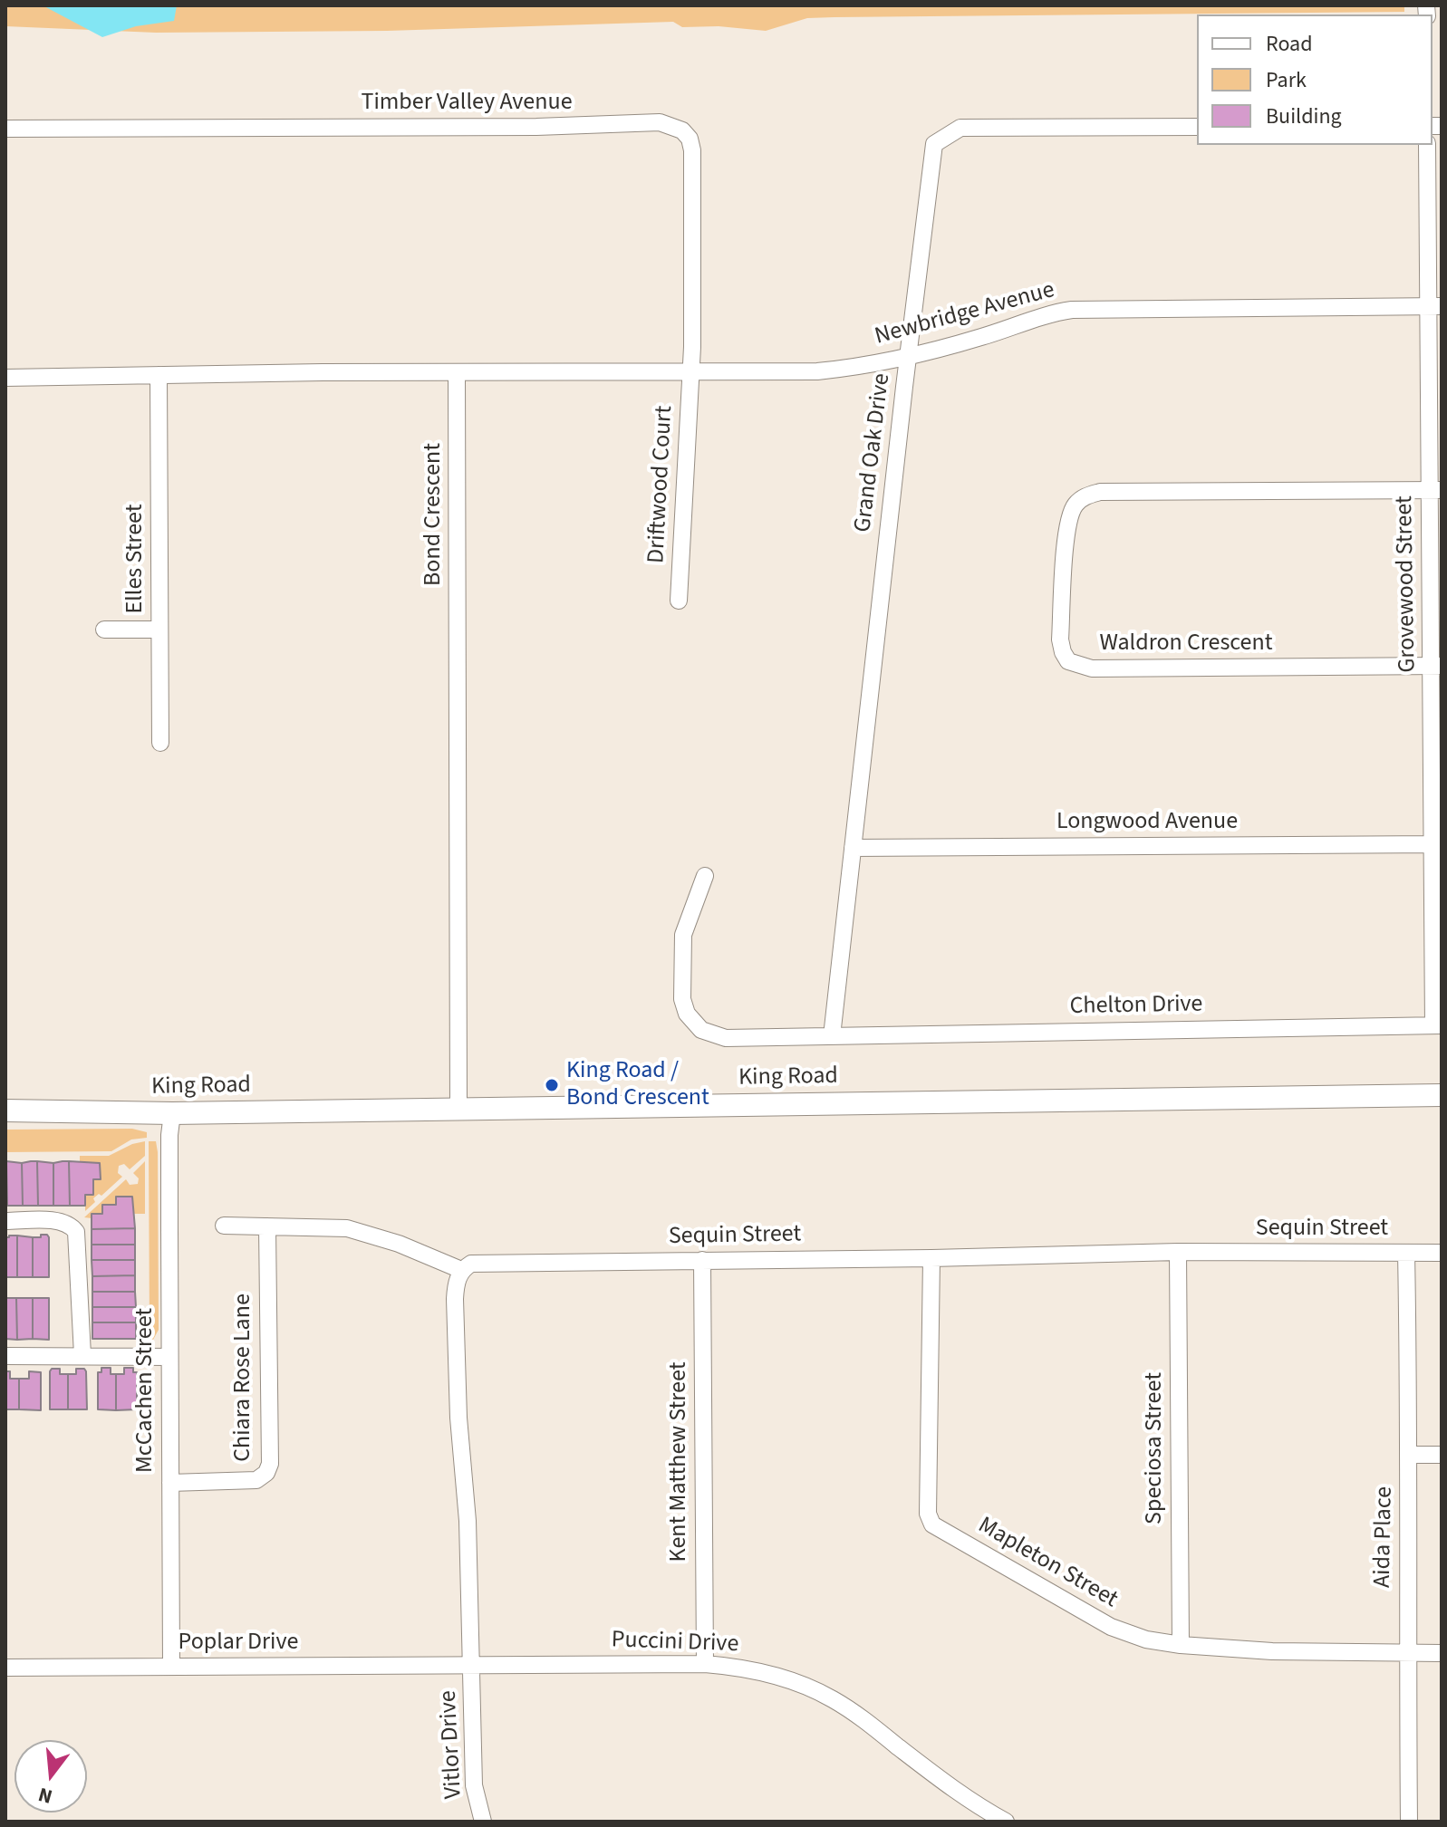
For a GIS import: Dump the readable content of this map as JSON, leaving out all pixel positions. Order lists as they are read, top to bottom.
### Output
{
  "streets": {
    "main road": ["King Road"],
    "street": [
      "Timber Valley Avenue",
      "Newbridge Avenue",
      "Grand Oak Drive",
      "Driftwood Court",
      "Bond Crescent",
      "Elles Street",
      "Grovewood Street",
      "Waldron Crescent",
      "Longwood Avenue",
      "Chelton Drive",
      "Sequin Street",
      "Chiara Rose Lane",
      "McCachen Street",
      "Speciosa Street",
      "Kent Matthew Street",
      "Aida Place",
      "Mapleton Street",
      "Poplar Drive",
      "Puccini Drive",
      "Vitlor Drive"
    ]
  },
  "crossings": [
    ["Timber Valley Avenue", "Newbridge Avenue"],
    ["Timber Valley Avenue", "Driftwood Court"],
    ["Newbridge Avenue", "Grand Oak Drive"],
    ["Newbridge Avenue", "Driftwood Court"],
    ["Newbridge Avenue", "Bond Crescent"],
    ["Newbridge Avenue", "Grovewood Street"],
    ["Grand Oak Drive", "Longwood Avenue"],
    ["Grand Oak Drive", "Chelton Drive"],
    ["Bond Crescent", "King Road"],
    ["Grovewood Street", "Waldron Crescent"],
    ["Grovewood Street", "Longwood Avenue"],
    ["Grovewood Street", "Chelton Drive"],
    ["King Road", "McCachen Street"],
    ["Sequin Street", "Speciosa Street"],
    ["Sequin Street", "Kent Matthew Street"],
    ["Sequin Street", "Aida Place"],
    ["Sequin Street", "Mapleton Street"],
    ["Chiara Rose Lane", "McCachen Street"],
    ["McCachen Street", "Poplar Drive"],
    ["Speciosa Street", "Mapleton Street"],
    ["Kent Matthew Street", "Puccini Drive"],
    ["Aida Place", "Mapleton Street"],
    ["Poplar Drive", "Puccini Drive"],
    ["Poplar Drive", "Vitlor Drive"],
    ["Puccini Drive", "Vitlor Drive"]
  ],
  "places": ["King Road / Bond Crescent"],
  "legend": ["Road", "Park", "Building"],
  "north": "bottom"
}
